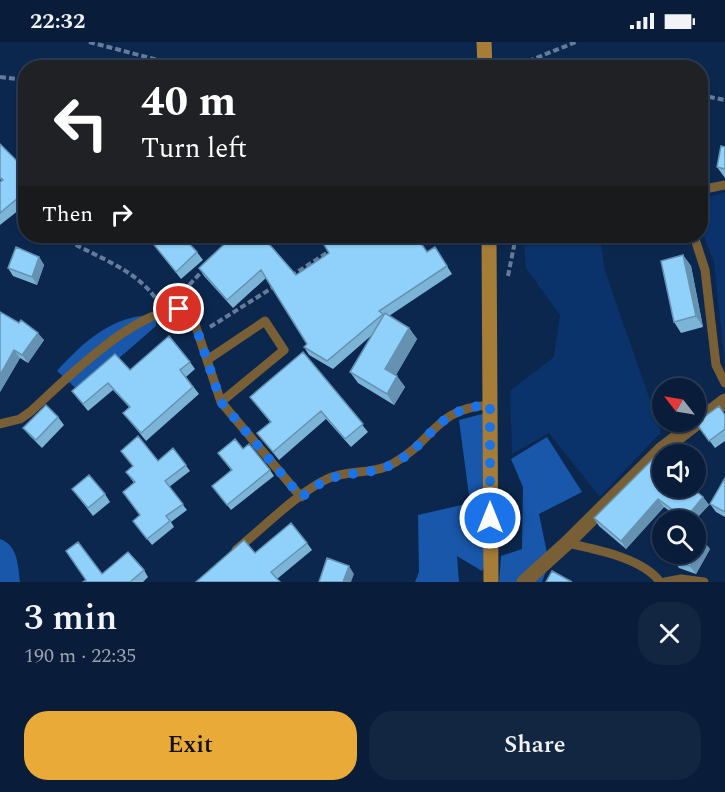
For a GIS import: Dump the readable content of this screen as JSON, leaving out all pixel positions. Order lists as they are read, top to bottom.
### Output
{
  "north": "top left",
  "page": {
    "status": "22:32",
    "turn": ["40 m", "Turn left"],
    "then": "Then",
    "heading": ["3 min", "190 m · 22:35"],
    "buttons": ["Exit", "Share"]
  }
}
